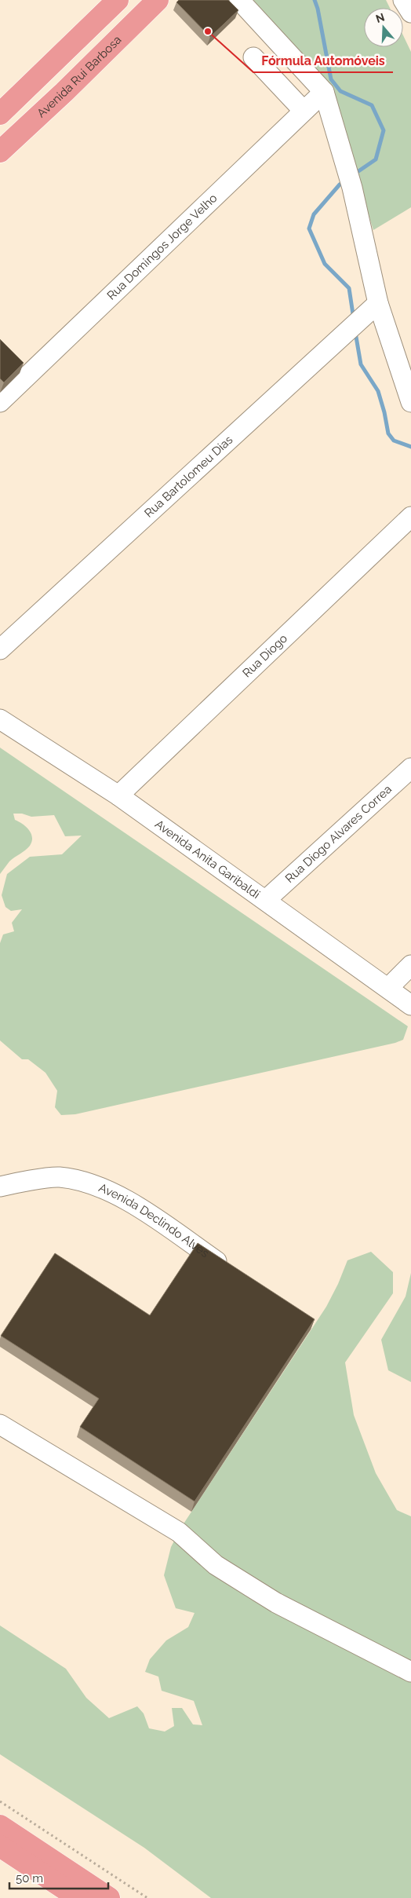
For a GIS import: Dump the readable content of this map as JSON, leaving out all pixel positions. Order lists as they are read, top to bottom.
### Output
{
  "streets": {
    "main road": ["Avenida Rui Barbosa"],
    "street": [
      "Rua Domingos Jorge Velho",
      "Rua Bartolomeu Dias",
      "Rua Diogo",
      "Rua Diogo Alvares Correa",
      "Avenida Anita Garibaldi",
      "Avenida Declindo Alves"
    ]
  },
  "crossings": [
    ["Rua Diogo", "Avenida Anita Garibaldi"],
    ["Rua Diogo Alvares Correa", "Avenida Anita Garibaldi"]
  ],
  "places": ["Fórmula Automóveis"],
  "scale_bar": "50 m",
  "north": "top"
}
